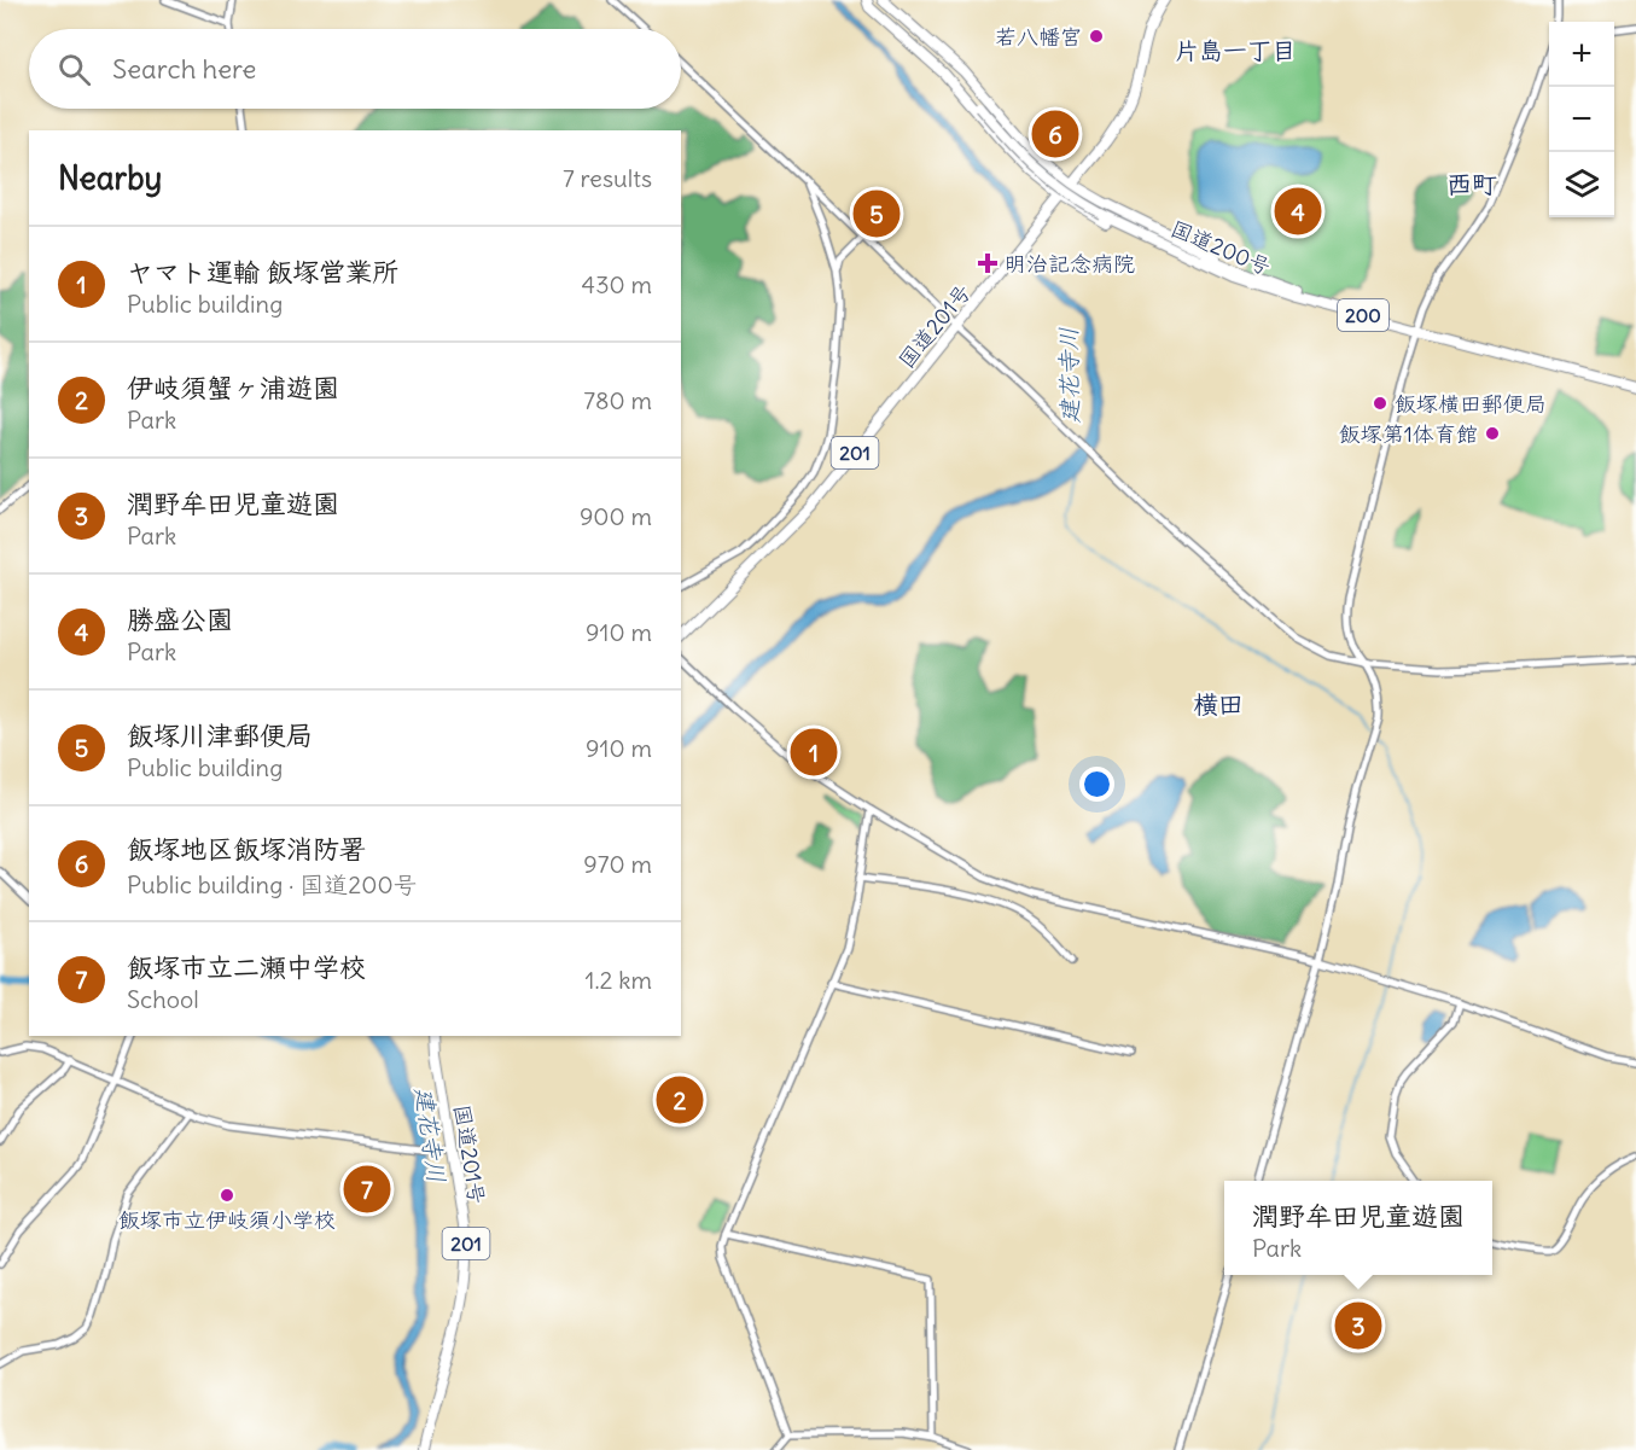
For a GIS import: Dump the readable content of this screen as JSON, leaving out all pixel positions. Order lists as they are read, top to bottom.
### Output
{
  "streets": {
    "highway": [
      "国道200号",
      "200",
      "国道201号",
      "201"
    ]
  },
  "districts": ["片島一丁目", "西町", "横田"],
  "water": ["建花寺川"],
  "places": {
    "other": [
      "若八幡宮",
      "飯塚横田郵便局",
      "飯塚第1体育館",
      "飯塚市立伊岐須小学校"
    ],
    "health": ["明治記念病院"]
  },
  "page": {
    "map_buttons": ["+", "−"],
    "search": "Search here",
    "pins": [
      "6",
      "4",
      "5",
      "1",
      "2",
      "7",
      "3"
    ],
    "heading": ["Nearby", "7 results"],
    "list": [
      {
        "mark": "1",
        "name": "ヤマト運輸 飯塚営業所",
        "note": "Public building",
        "value": "430 m"
      },
      {
        "mark": "2",
        "name": "伊岐須蟹ヶ浦遊園",
        "note": "Park",
        "value": "780 m"
      },
      {
        "mark": "3",
        "name": "潤野牟田児童遊園",
        "note": "Park",
        "value": "900 m"
      },
      {
        "mark": "4",
        "name": "勝盛公園",
        "note": "Park",
        "value": "910 m"
      },
      {
        "mark": "5",
        "name": "飯塚川津郵便局",
        "note": "Public building",
        "value": "910 m"
      },
      {
        "mark": "6",
        "name": "飯塚地区飯塚消防署",
        "note": "Public building · 国道200号",
        "value": "970 m"
      },
      {
        "mark": "7",
        "name": "飯塚市立二瀬中学校",
        "note": "School",
        "value": "1.2 km"
      }
    ],
    "popup": ["潤野牟田児童遊園", "Park"]
  }
}
